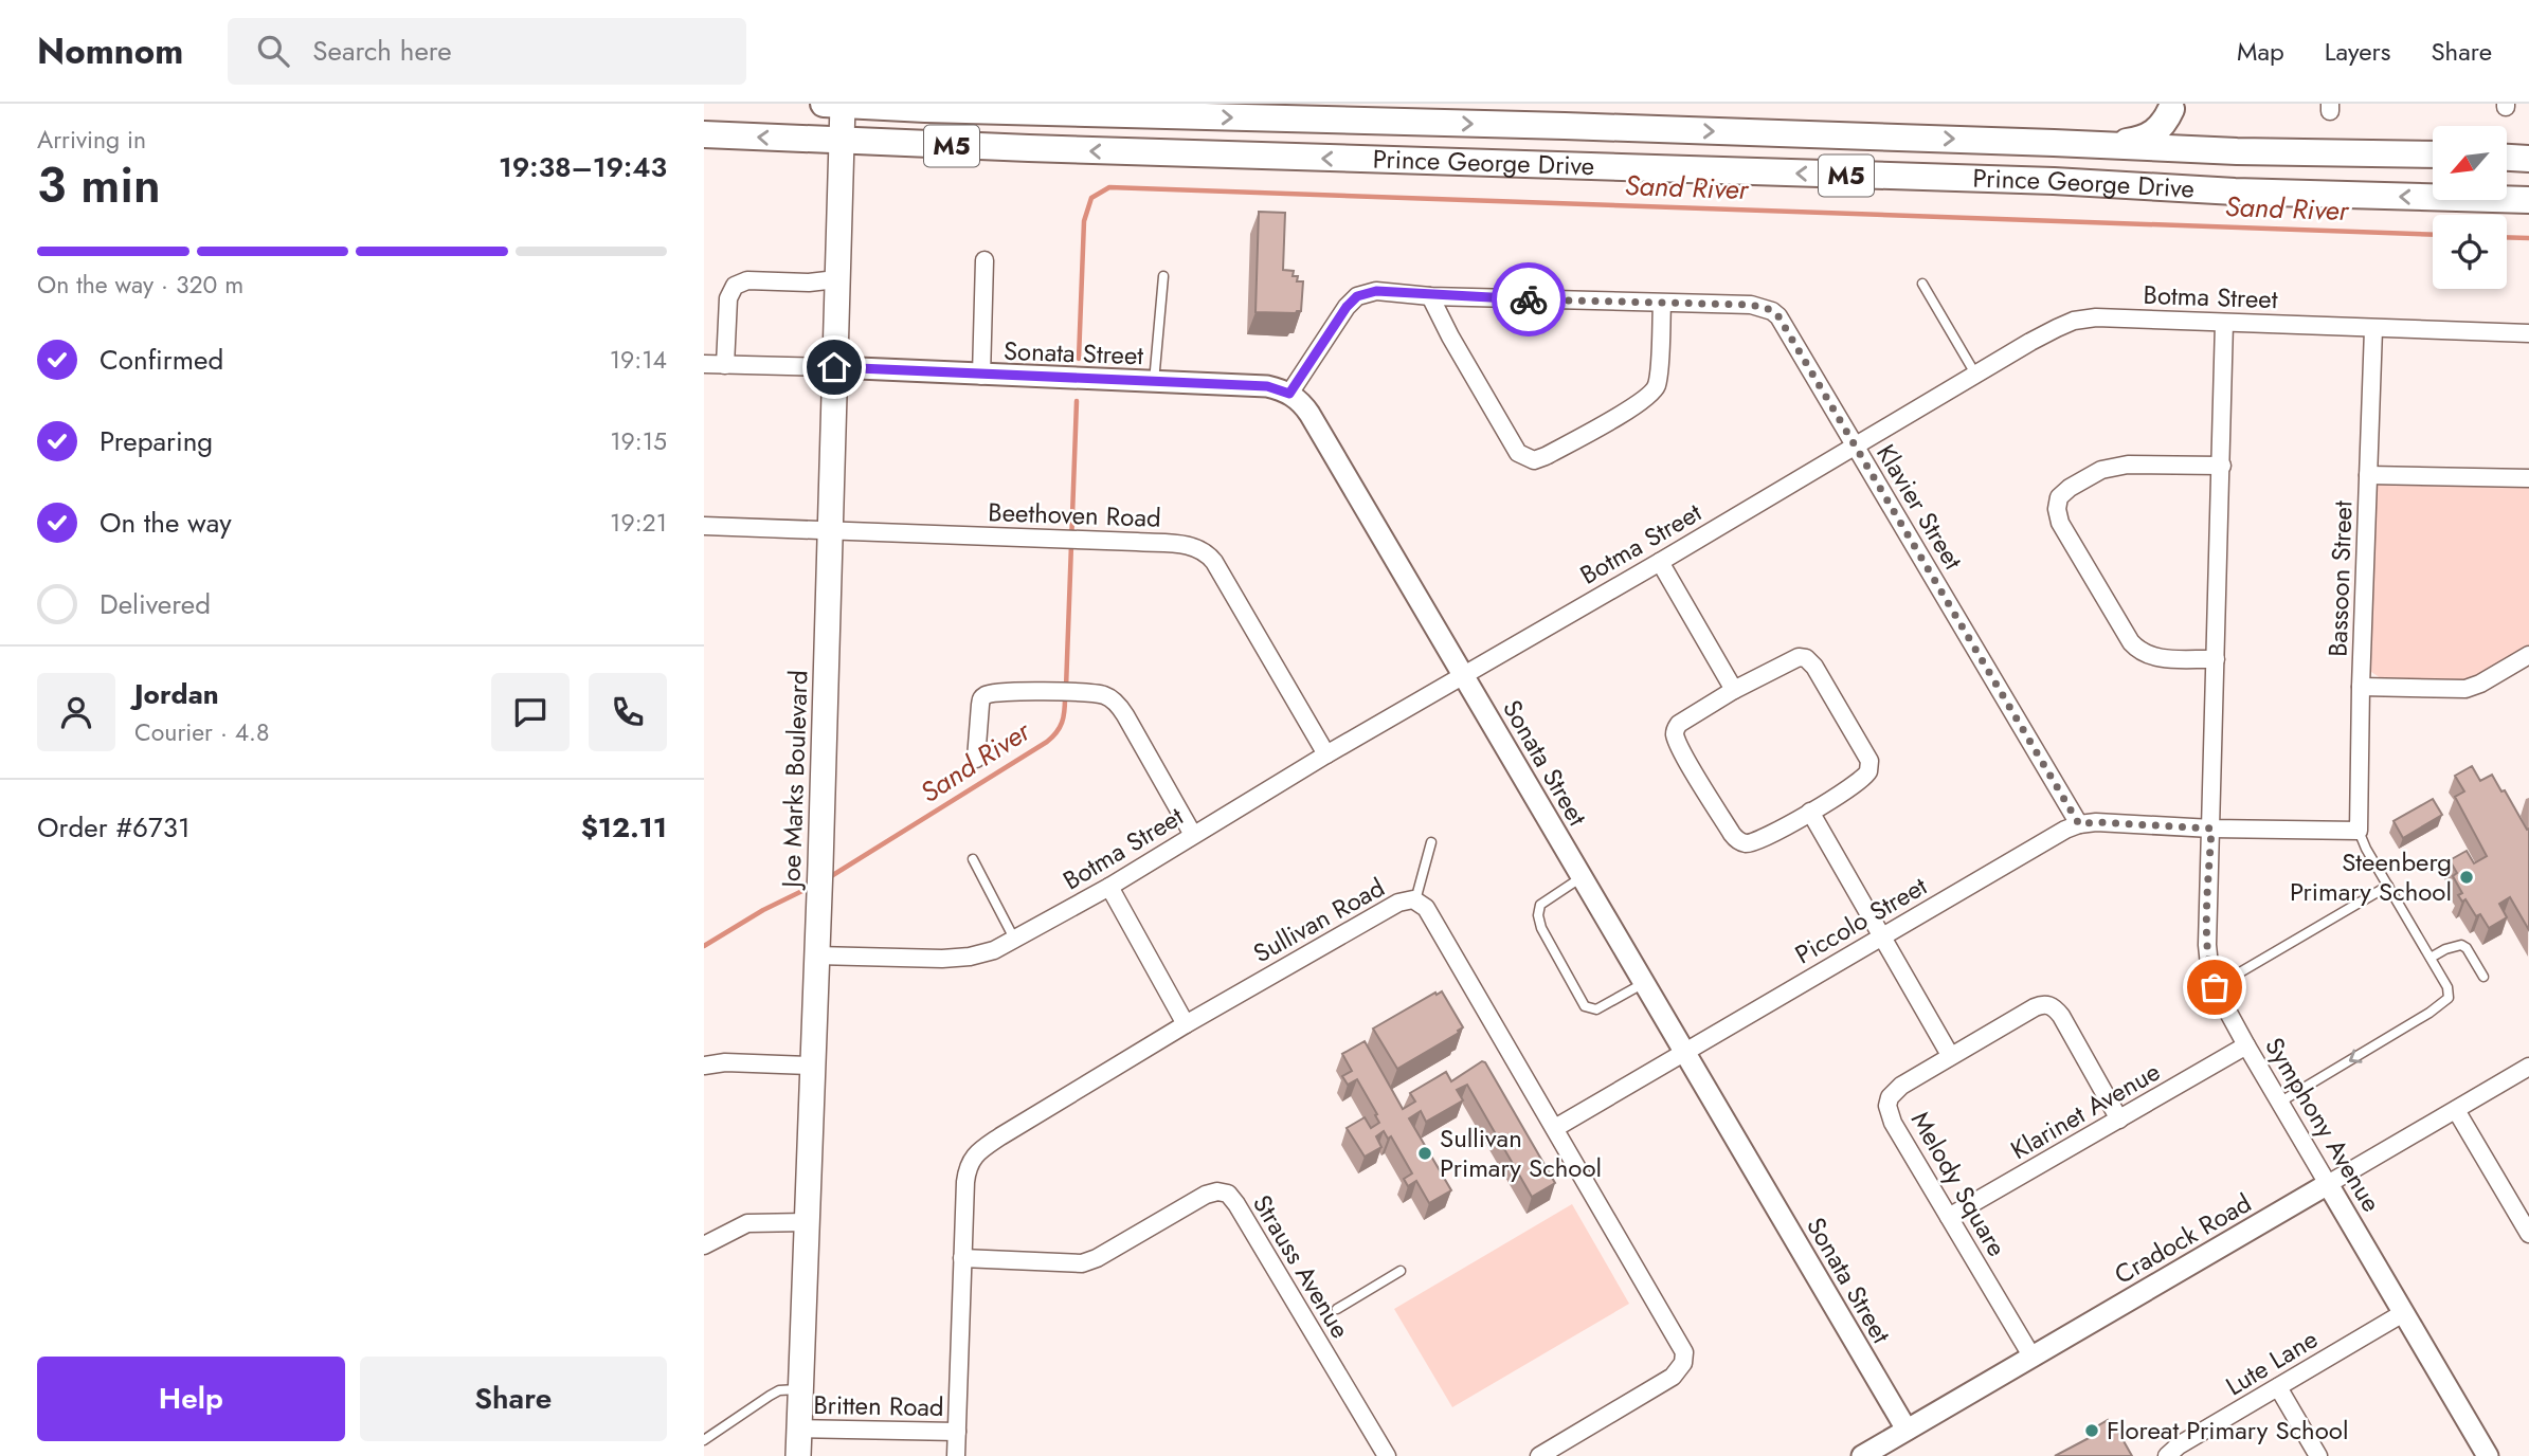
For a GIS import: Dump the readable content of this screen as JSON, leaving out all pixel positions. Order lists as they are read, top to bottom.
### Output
{
  "streets": {
    "main road": ["M5", "Prince George Drive", "Joe Marks Boulevard"],
    "street": [
      "Botma Street",
      "Sonata Street",
      "Klavier Street",
      "Beethoven Road",
      "Bassoon Street",
      "Sullivan Road",
      "Piccolo Street",
      "Klarinet Avenue",
      "Symphony Avenue",
      "Melody Square",
      "Cradock Road",
      "Strauss Avenue",
      "Lute Lane",
      "Britten Road"
    ]
  },
  "crossings": [
    ["Prince George Drive", "Joe Marks Boulevard"],
    ["Botma Street", "Sonata Street"],
    ["Botma Street", "Klavier Street"],
    ["Botma Street", "Beethoven Road"],
    ["Botma Street", "Bassoon Street"],
    ["Botma Street", "Joe Marks Boulevard"],
    ["Botma Street", "Symphony Avenue"],
    ["Sonata Street", "Klavier Street"],
    ["Sonata Street", "Joe Marks Boulevard"],
    ["Sonata Street", "Piccolo Street"],
    ["Sonata Street", "Cradock Road"],
    ["Klavier Street", "Piccolo Street"],
    ["Beethoven Road", "Joe Marks Boulevard"],
    ["Bassoon Street", "Symphony Avenue"],
    ["Joe Marks Boulevard", "Britten Road"],
    ["Sullivan Road", "Piccolo Street"],
    ["Sullivan Road", "Strauss Avenue"],
    ["Sullivan Road", "Britten Road"],
    ["Piccolo Street", "Symphony Avenue"],
    ["Klarinet Avenue", "Symphony Avenue"],
    ["Klarinet Avenue", "Melody Square"],
    ["Symphony Avenue", "Cradock Road"],
    ["Symphony Avenue", "Lute Lane"],
    ["Melody Square", "Cradock Road"]
  ],
  "water": ["Sand River"],
  "places": ["Steenberg Primary School", "Sullivan Primary School", "Floreat Primary School"],
  "north": "bottom left",
  "page": {
    "header": "Nomnom",
    "search": "Search here",
    "nav": ["Map", "Layers", "Share"],
    "heading": ["3 min", "Arriving in", "19:38–19:43"],
    "panel": [
      "Jordan",
      "Courier · 4.8",
      "Order #6731",
      "$12.11"
    ],
    "bar": "On the way · 320 m",
    "list": [
      ["Confirmed", "19:14"],
      ["Preparing", "19:15"],
      ["On the way", "19:21"],
      "Delivered"
    ],
    "buttons": ["Help", "Share"]
  }
}
